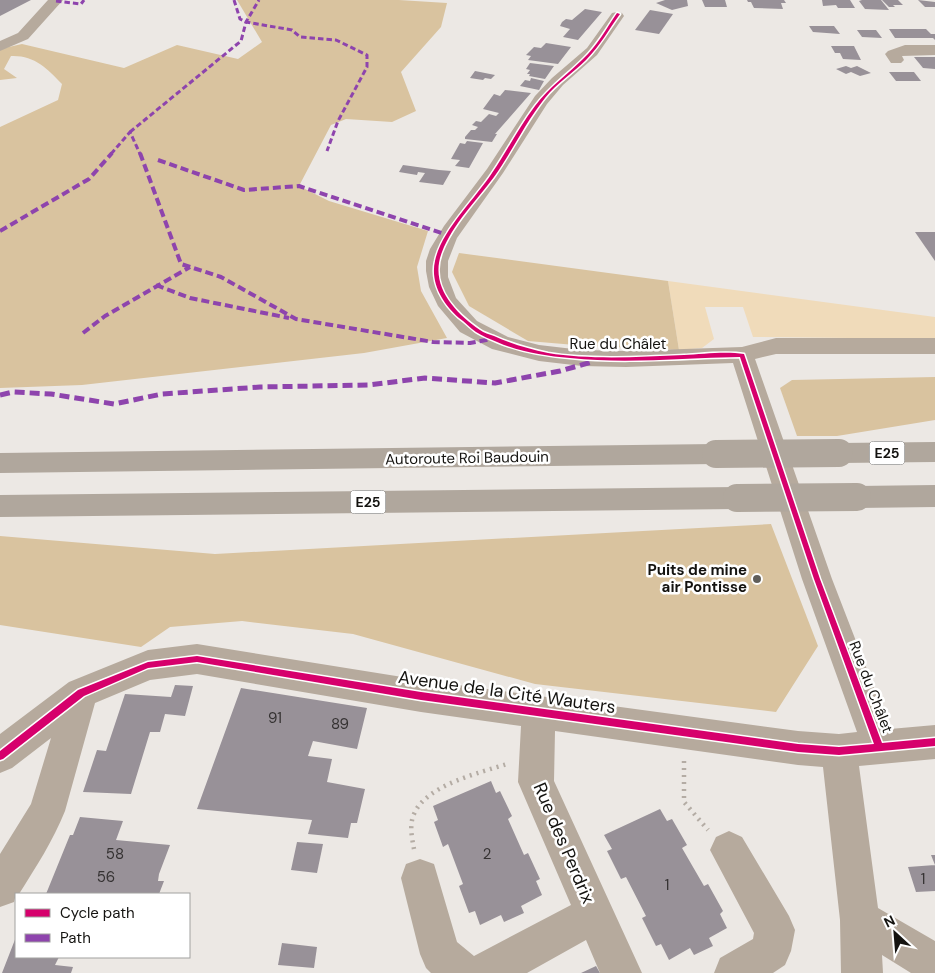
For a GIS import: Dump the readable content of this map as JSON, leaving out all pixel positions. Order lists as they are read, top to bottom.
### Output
{
  "streets": {
    "highway": ["E25", "Autoroute Roi Baudouin"],
    "street": ["Rue du Châlet", "Avenue de la Cité Wauters", "Rue des Perdrix"]
  },
  "crossings": [
    ["Rue du Châlet", "Avenue de la Cité Wauters"],
    ["Avenue de la Cité Wauters", "Rue des Perdrix"]
  ],
  "places": ["Puits de mine air Pontisse"],
  "house_numbers": [
    "91",
    "89",
    "58",
    "2",
    "56",
    "1",
    "1"
  ],
  "legend": ["Cycle path", "Path"],
  "north": "top left"
}
